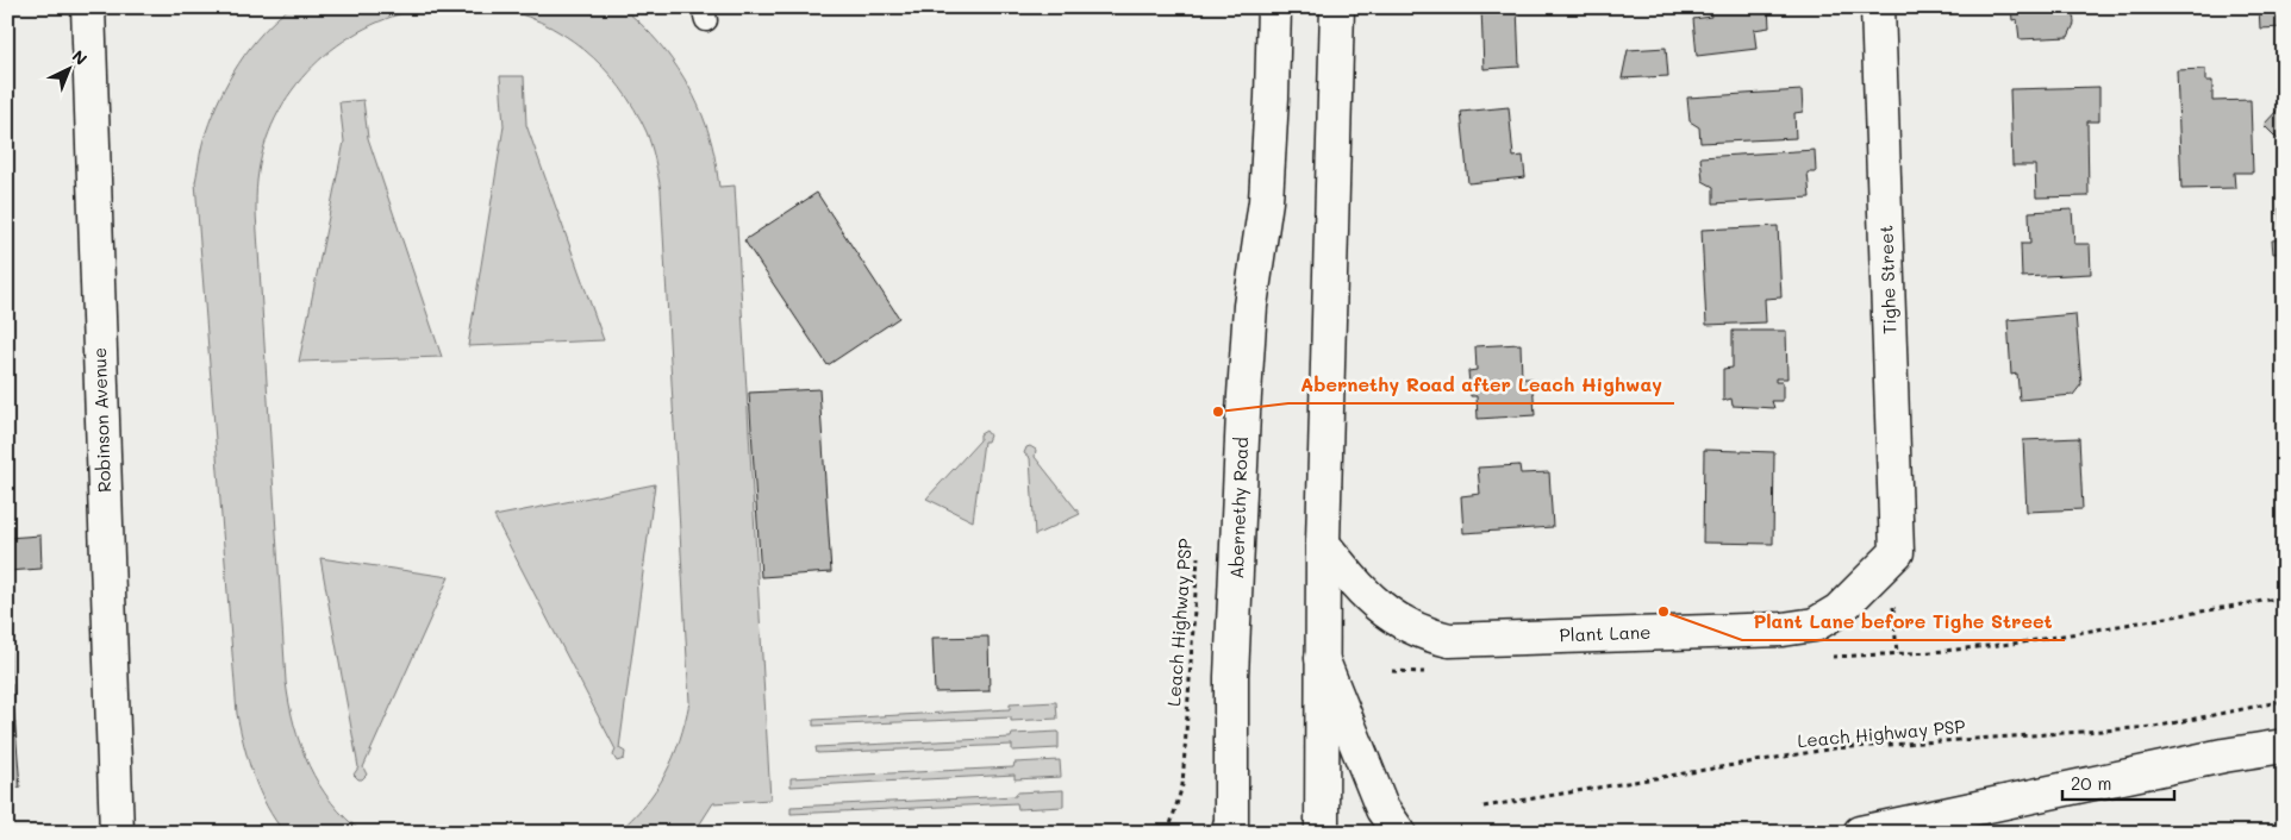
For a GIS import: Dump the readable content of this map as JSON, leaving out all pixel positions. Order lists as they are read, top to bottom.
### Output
{
  "streets": {
    "main road": [
      "Tighe Street",
      "Robinson Avenue",
      "Abernethy Road",
      "Plant Lane"
    ],
    "path": ["Leach Highway PSP"]
  },
  "crossings": [
    ["Tighe Street", "Plant Lane"]
  ],
  "places": ["Abernethy Road after Leach Highway", "Plant Lane before Tighe Street"],
  "scale_bar": "20 m",
  "north": "top right"
}
